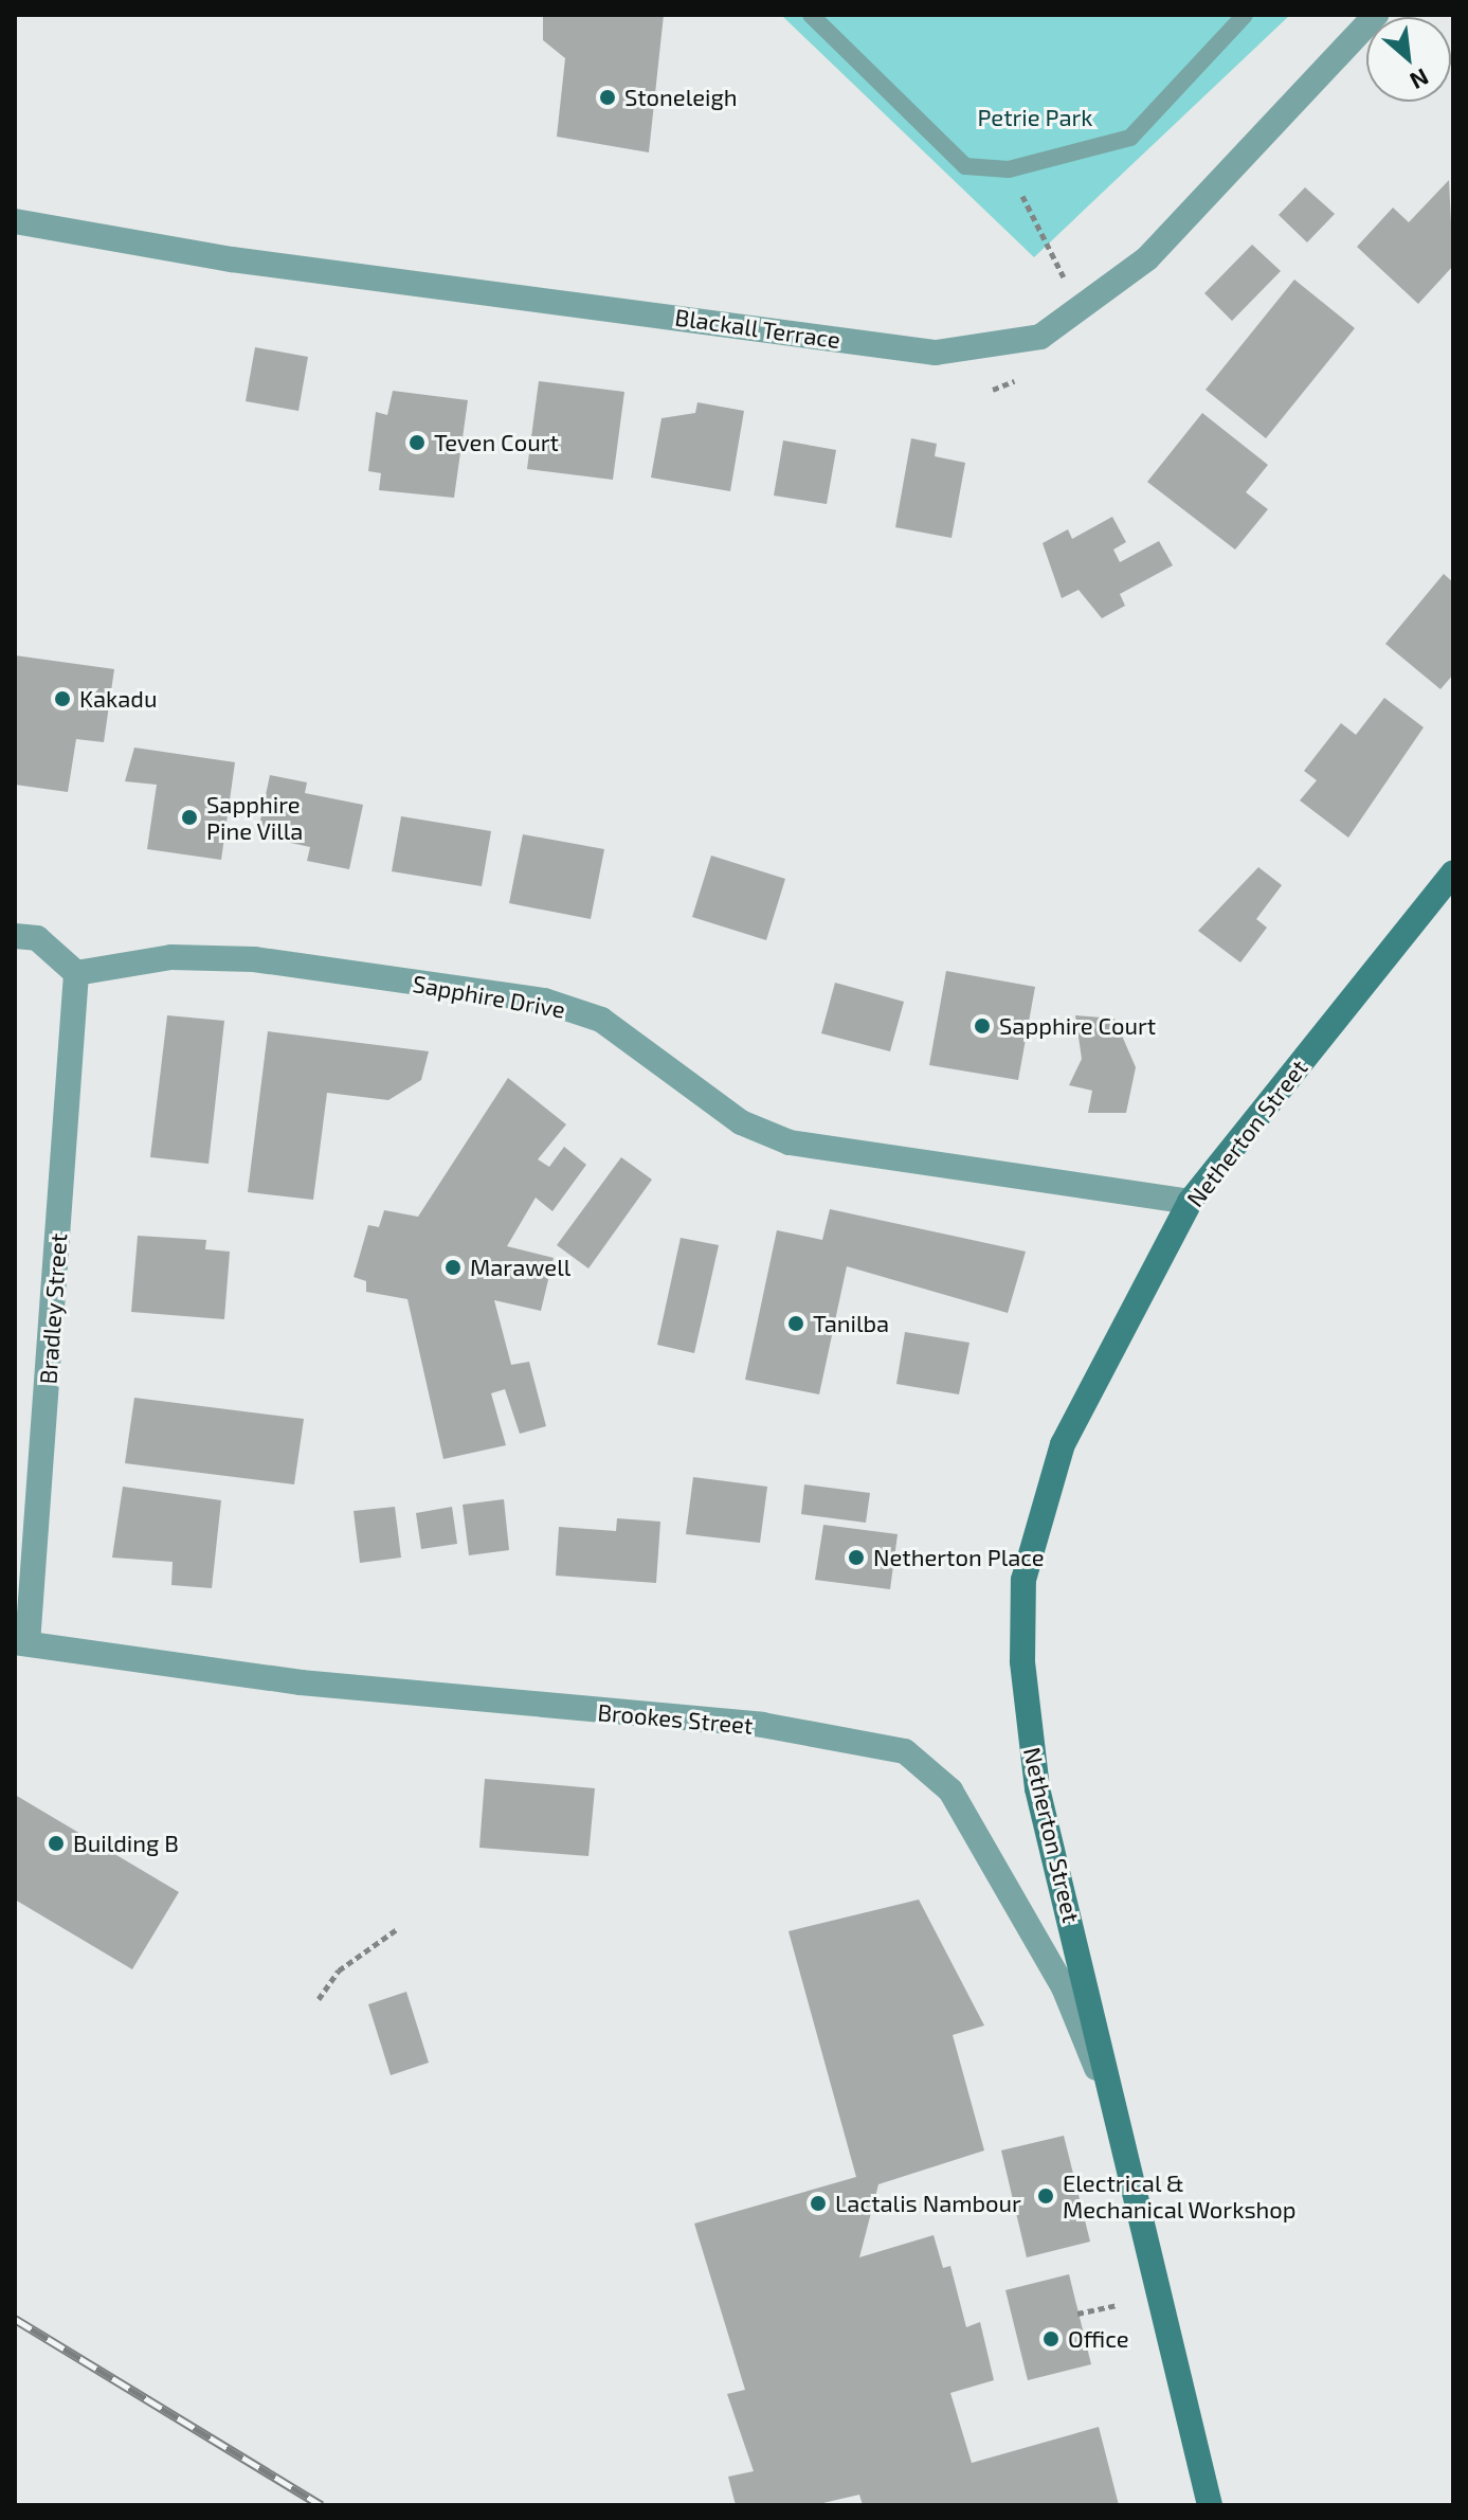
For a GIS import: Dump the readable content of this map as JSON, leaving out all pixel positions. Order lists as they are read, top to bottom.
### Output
{
  "streets": {
    "main road": ["Netherton Street"],
    "street": [
      "Blackall Terrace",
      "Sapphire Drive",
      "Bradley Street",
      "Brookes Street"
    ]
  },
  "crossings": [
    ["Sapphire Drive", "Netherton Street"],
    ["Sapphire Drive", "Bradley Street"],
    ["Netherton Street", "Brookes Street"],
    ["Bradley Street", "Brookes Street"]
  ],
  "parks": ["Petrie Park"],
  "places": [
    "Stoneleigh",
    "Teven Court",
    "Kakadu",
    "Sapphire Pine Villa",
    "Sapphire Court",
    "Marawell",
    "Tanilba",
    "Netherton Place",
    "Building B",
    "Electrical & Mechanical Workshop",
    "Lactalis Nambour",
    "Office"
  ],
  "north": "bottom right"
}
